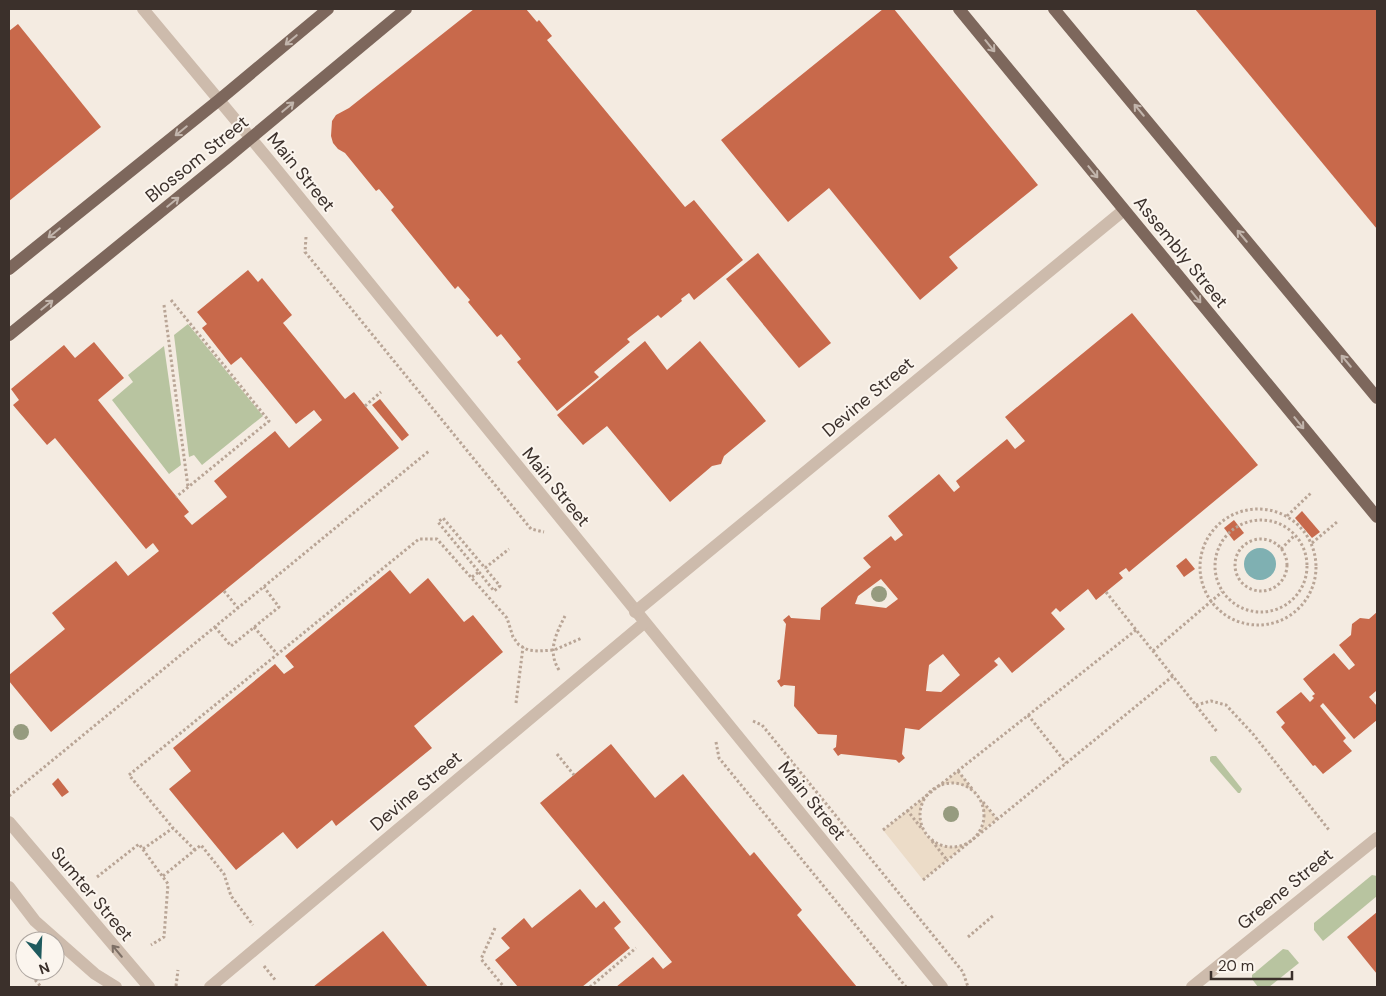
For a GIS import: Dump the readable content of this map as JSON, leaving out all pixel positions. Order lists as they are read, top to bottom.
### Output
{
  "streets": {
    "main road": ["Blossom Street", "Assembly Street"],
    "street": [
      "Main Street",
      "Devine Street",
      "Greene Street",
      "Sumter Street"
    ]
  },
  "crossings": [
    ["Blossom Street", "Main Street"],
    ["Main Street", "Devine Street"],
    ["Assembly Street", "Devine Street"]
  ],
  "scale_bar": "20 m",
  "north": "bottom"
}
